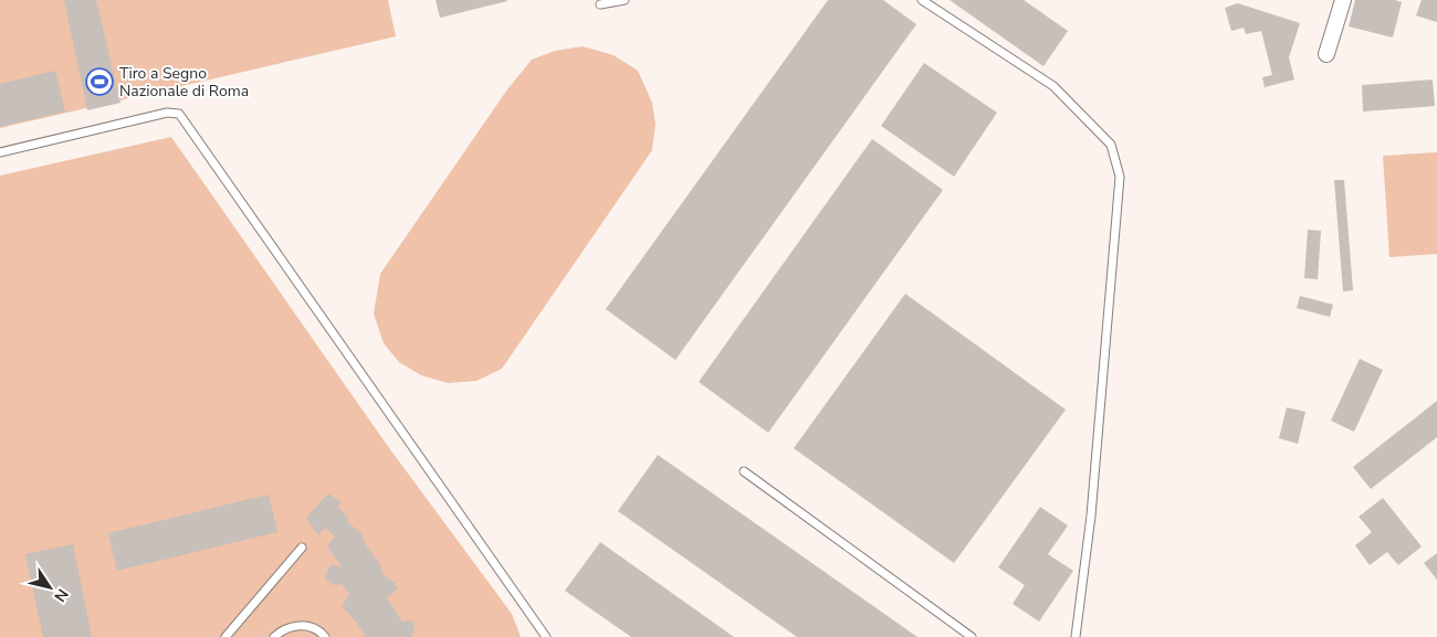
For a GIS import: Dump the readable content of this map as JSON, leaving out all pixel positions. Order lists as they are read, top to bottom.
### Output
{
  "places": {
    "sports": ["Tiro a Segno Nazionale di Roma"]
  },
  "north": "bottom right"
}
